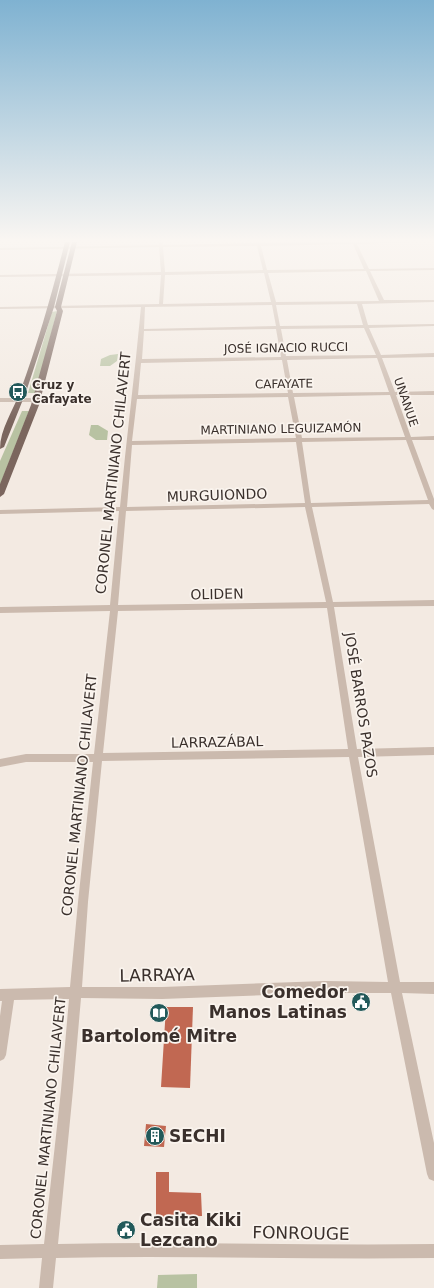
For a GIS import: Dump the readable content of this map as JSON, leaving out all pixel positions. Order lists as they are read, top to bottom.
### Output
{
  "streets": {
    "street": [
      "JOSÉ IGNACIO RUCCI",
      "CAFAYATE",
      "UNANUE",
      "MARTINIANO LEGUIZAMÓN",
      "CORONEL MARTINIANO CHILAVERT",
      "MURGUIONDO",
      "OLIDEN",
      "JOSÉ BARROS PAZOS",
      "LARRAZÁBAL",
      "LARRAYA",
      "FONROUGE"
    ]
  },
  "crossings": [
    ["JOSÉ IGNACIO RUCCI", "UNANUE"],
    ["JOSÉ IGNACIO RUCCI", "CORONEL MARTINIANO CHILAVERT"],
    ["JOSÉ IGNACIO RUCCI", "JOSÉ BARROS PAZOS"],
    ["CAFAYATE", "UNANUE"],
    ["CAFAYATE", "CORONEL MARTINIANO CHILAVERT"],
    ["CAFAYATE", "JOSÉ BARROS PAZOS"],
    ["UNANUE", "MARTINIANO LEGUIZAMÓN"],
    ["UNANUE", "MURGUIONDO"],
    ["MARTINIANO LEGUIZAMÓN", "CORONEL MARTINIANO CHILAVERT"],
    ["MARTINIANO LEGUIZAMÓN", "JOSÉ BARROS PAZOS"],
    ["CORONEL MARTINIANO CHILAVERT", "MURGUIONDO"],
    ["CORONEL MARTINIANO CHILAVERT", "OLIDEN"],
    ["CORONEL MARTINIANO CHILAVERT", "LARRAZÁBAL"],
    ["CORONEL MARTINIANO CHILAVERT", "LARRAYA"],
    ["CORONEL MARTINIANO CHILAVERT", "FONROUGE"],
    ["MURGUIONDO", "JOSÉ BARROS PAZOS"],
    ["OLIDEN", "JOSÉ BARROS PAZOS"],
    ["JOSÉ BARROS PAZOS", "LARRAZÁBAL"],
    ["JOSÉ BARROS PAZOS", "LARRAYA"]
  ],
  "places": {
    "bus stop": ["Cruz y Cafayate"],
    "public building": ["Comedor Manos Latinas", "Casita Kiki Lezcano"],
    "library": ["Bartolomé Mitre"],
    "building": ["SECHI"]
  }
}
